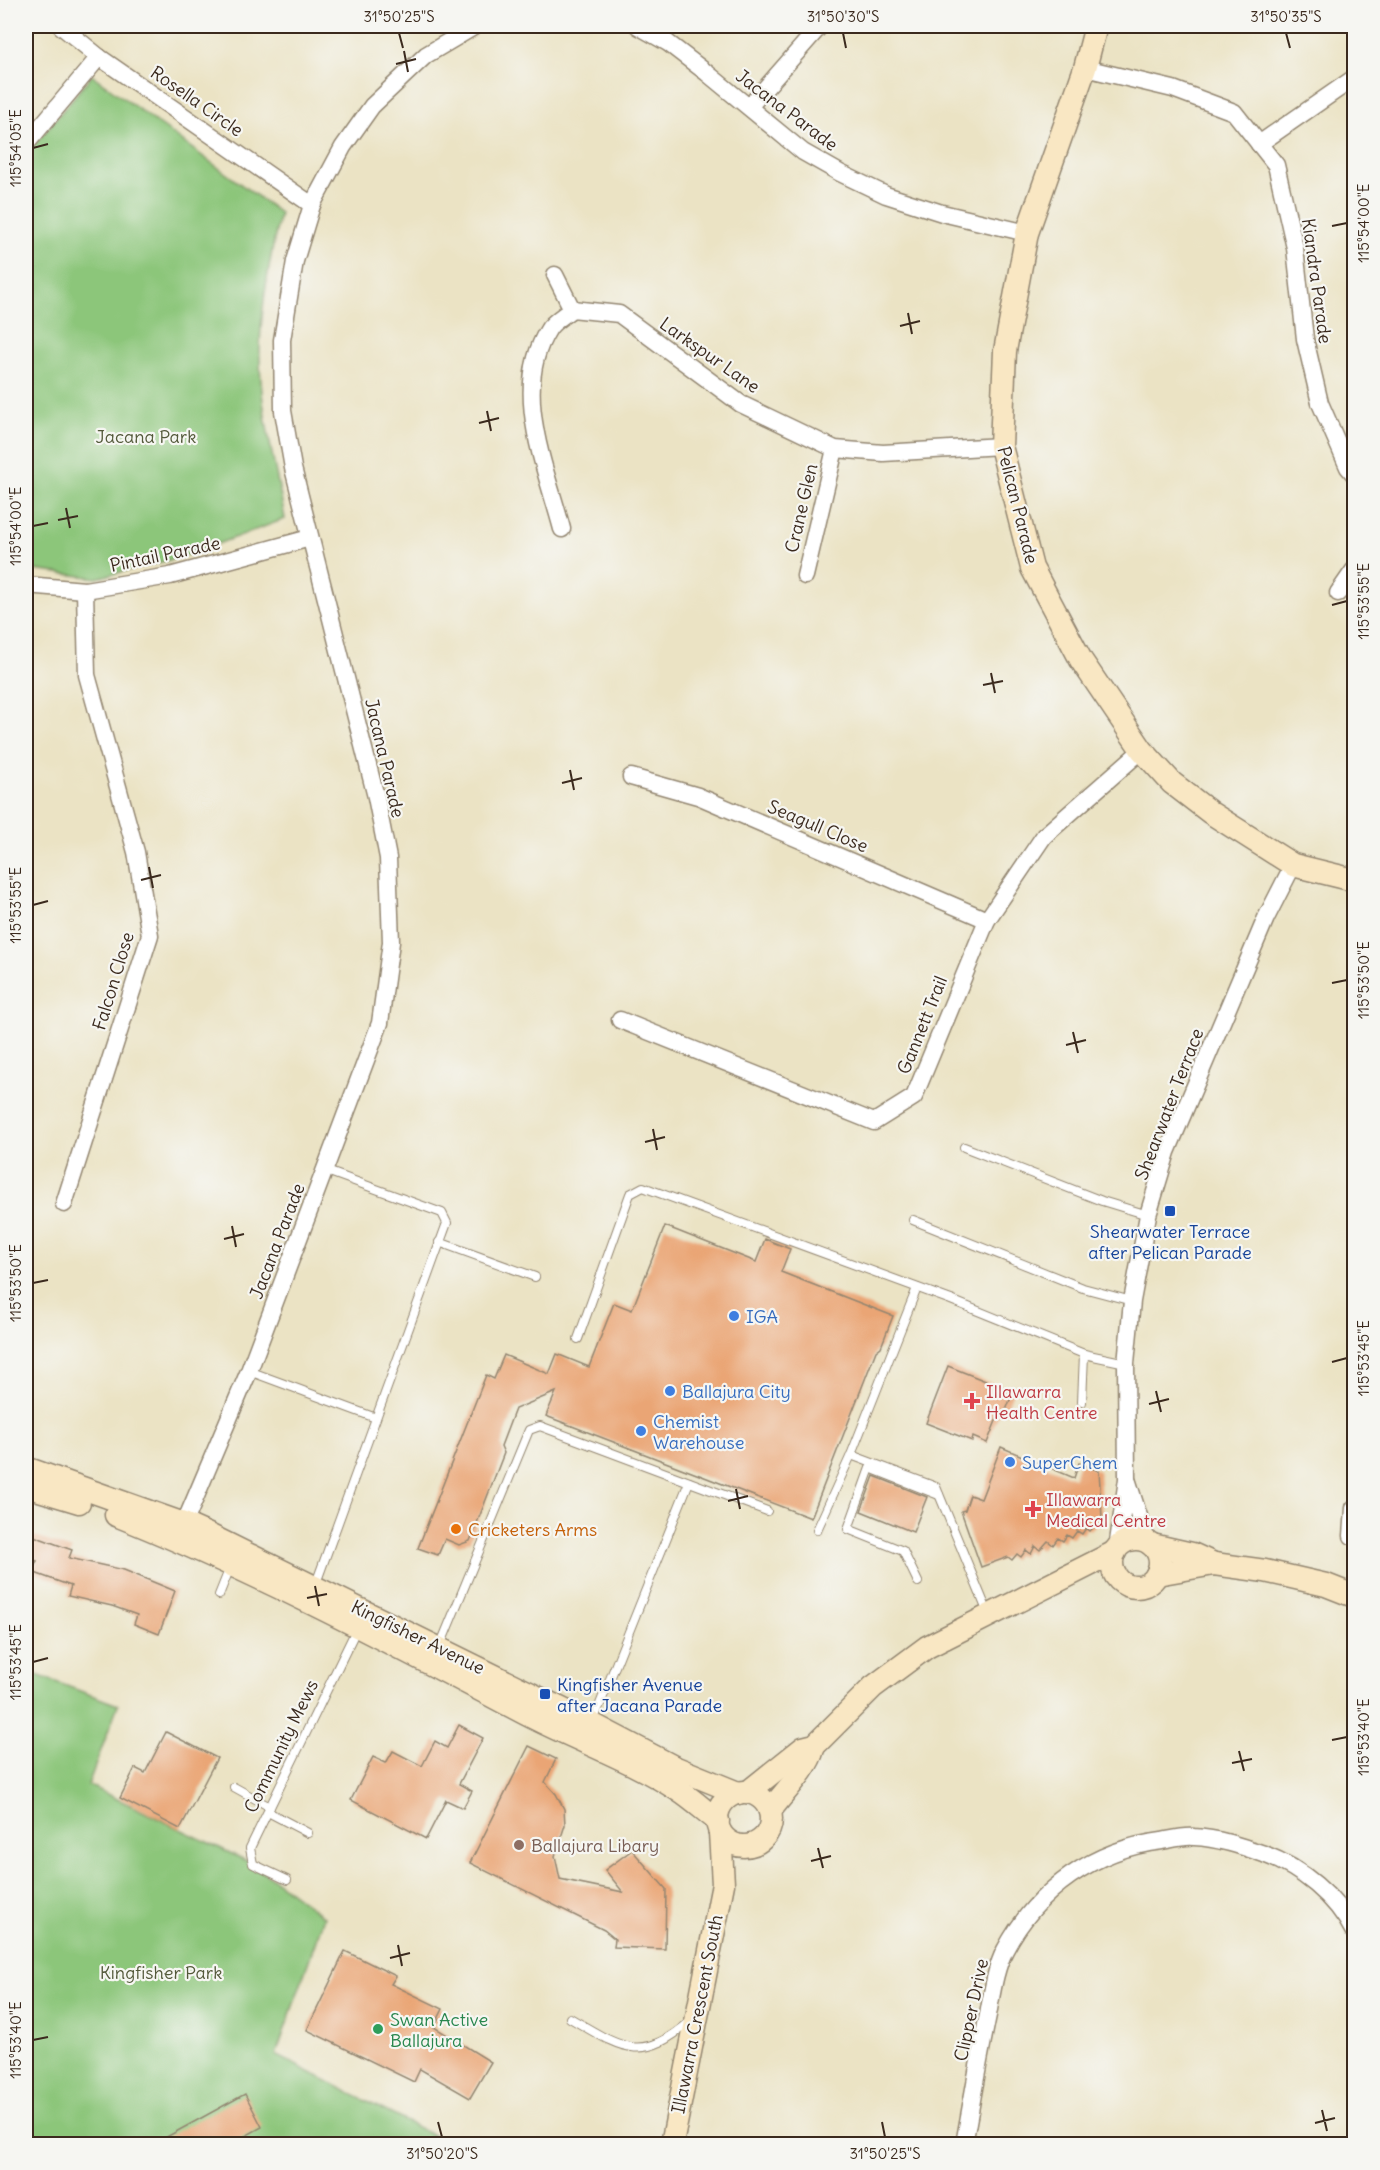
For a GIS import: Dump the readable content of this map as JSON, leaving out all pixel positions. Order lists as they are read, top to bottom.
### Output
{
  "streets": {
    "street": [
      "Rosella Circle",
      "Jacana Parade",
      "Kiandra Parade",
      "Larkspur Lane",
      "Pelican Parade",
      "Crane Glen",
      "Pintail Parade",
      "Seagull Close",
      "Falcon Close",
      "Gannett Trail",
      "Shearwater Terrace",
      "Kingfisher Avenue",
      "Clipper Drive",
      "Illawarra Crescent South"
    ],
    "lane": ["Community Mews"]
  },
  "crossings": [
    ["Rosella Circle", "Jacana Parade"],
    ["Jacana Parade", "Pelican Parade"],
    ["Jacana Parade", "Pintail Parade"],
    ["Jacana Parade", "Kingfisher Avenue"],
    ["Kiandra Parade", "Pelican Parade"],
    ["Larkspur Lane", "Pelican Parade"],
    ["Larkspur Lane", "Crane Glen"],
    ["Pelican Parade", "Gannett Trail"],
    ["Pelican Parade", "Shearwater Terrace"],
    ["Pintail Parade", "Falcon Close"],
    ["Seagull Close", "Gannett Trail"],
    ["Kingfisher Avenue", "Community Mews"],
    ["Kingfisher Avenue", "Illawarra Crescent South"]
  ],
  "parks": ["Jacana Park", "Kingfisher Park"],
  "places": {
    "transit": ["Shearwater Terrace after Pelican Parade", "Kingfisher Avenue after Jacana Parade"],
    "other": [
      "IGA",
      "Ballajura City",
      "Chemist Warehouse",
      "SuperChem",
      "Cricketers Arms",
      "Ballajura Libary",
      "Swan Active Ballajura"
    ],
    "health": ["Illawarra Health Centre", "Illawarra Medical Centre"]
  },
  "coordinates": [
    "31°50'25\"S",
    "31°50'30\"S",
    "31°50'35\"S",
    "115°54'05\"E",
    "115°54'00\"E",
    "115°53'55\"E",
    "115°53'50\"E",
    "115°53'45\"E",
    "115°53'40\"E",
    "31°50'20\"S"
  ]
}
